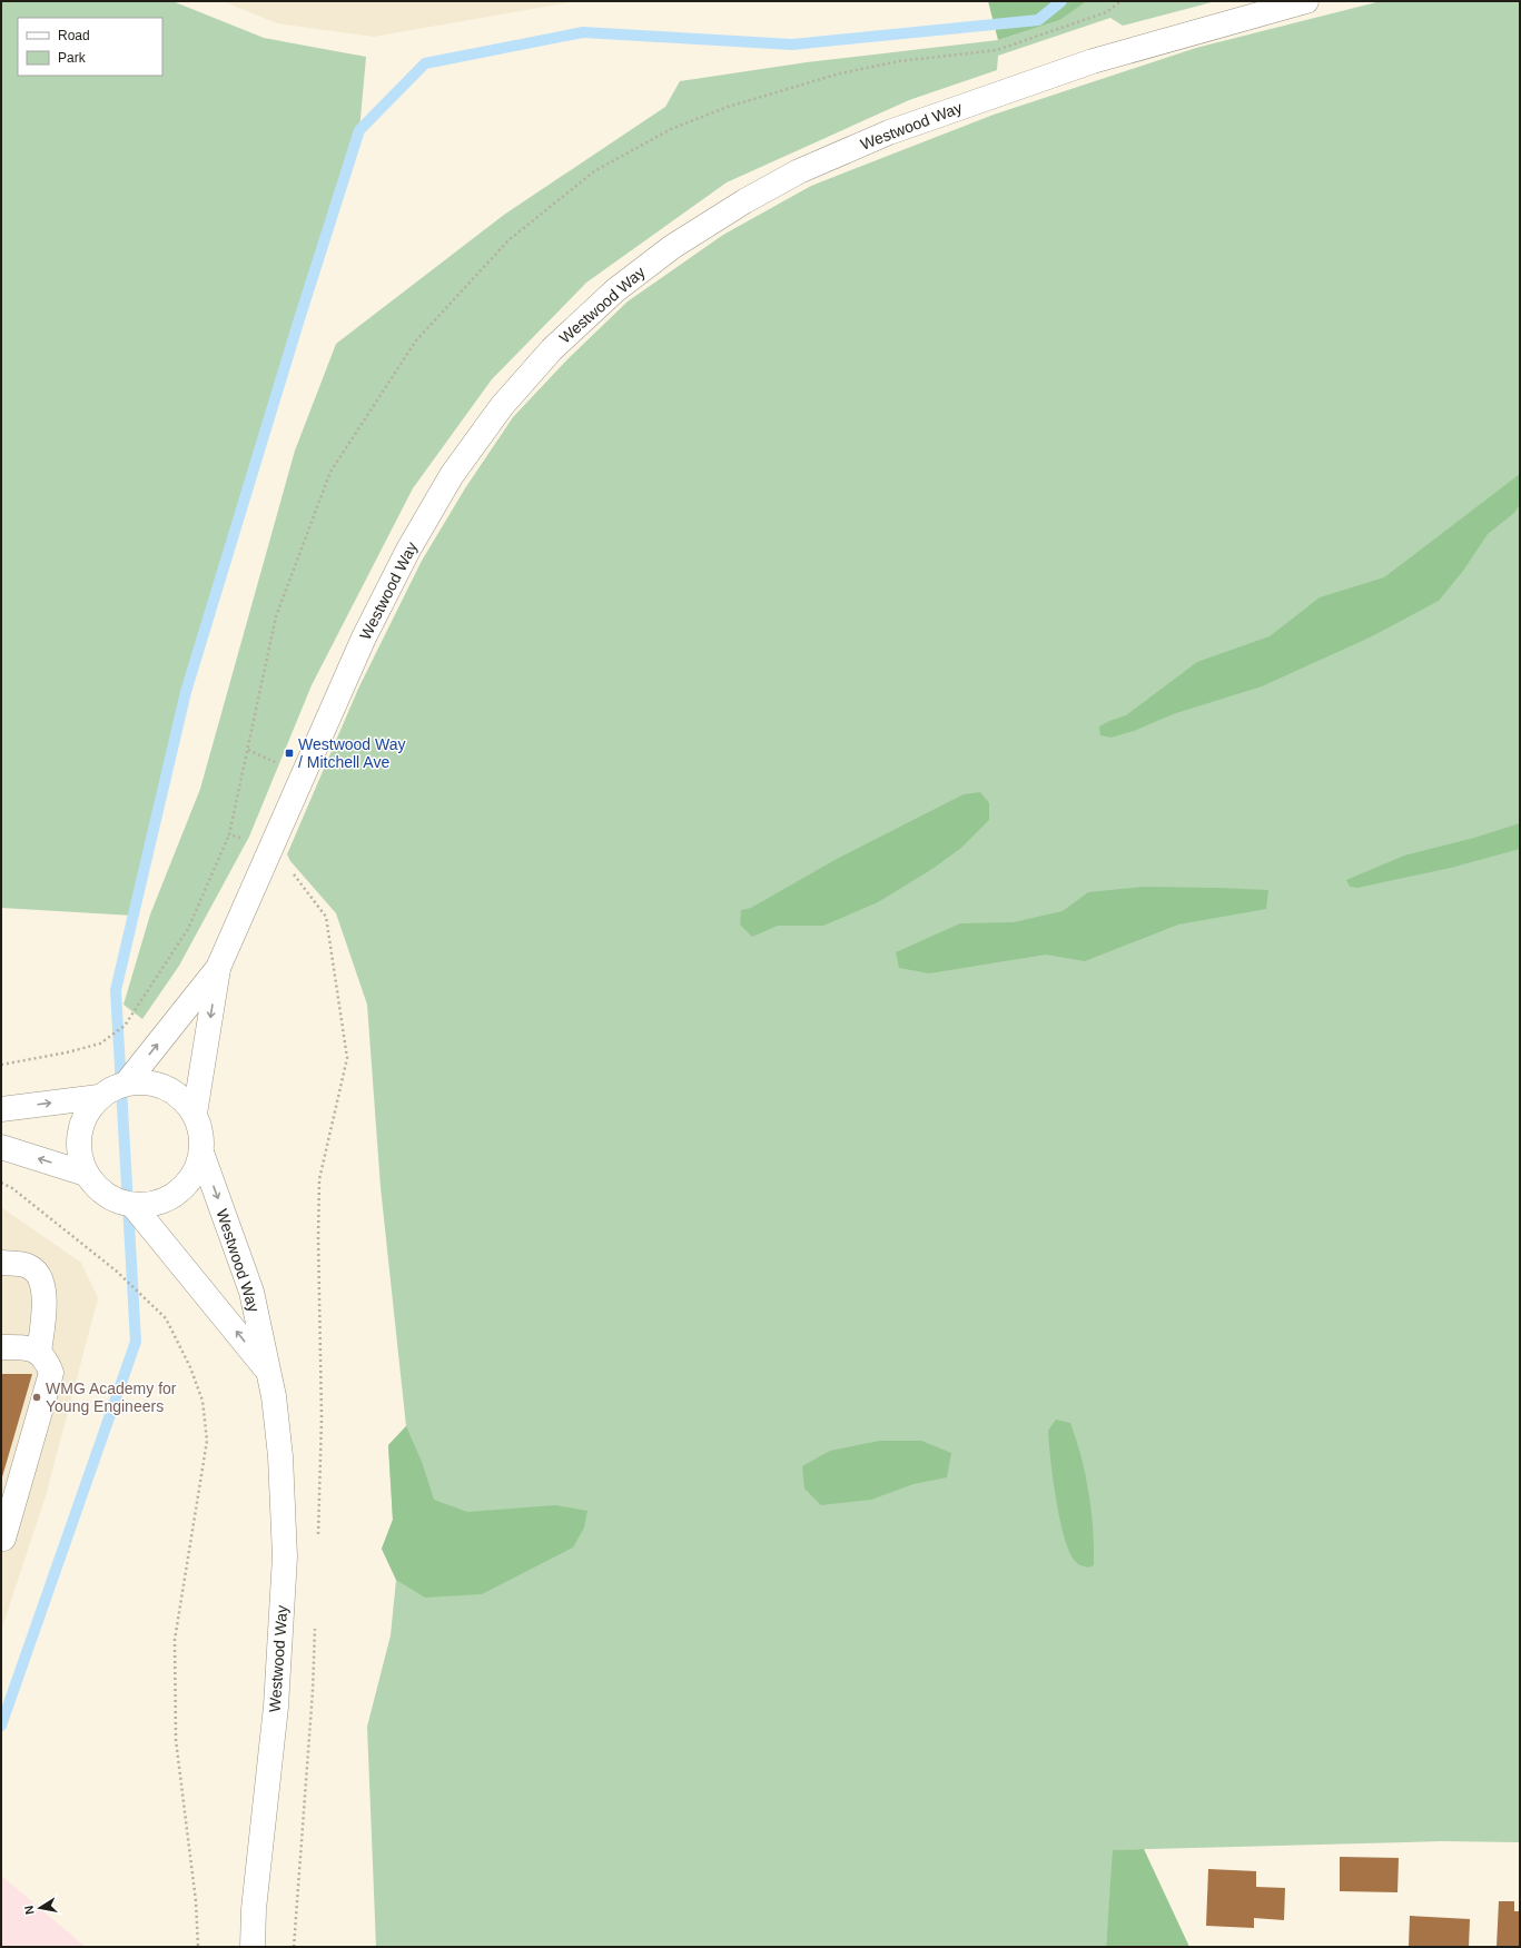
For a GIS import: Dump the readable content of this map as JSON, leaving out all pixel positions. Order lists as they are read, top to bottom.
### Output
{
  "streets": {
    "street": ["Westwood Way"]
  },
  "places": {
    "transit": ["Westwood Way / Mitchell Ave"],
    "other": ["WMG Academy for Young Engineers"]
  },
  "legend": ["Road", "Park"],
  "north": "left"
}
